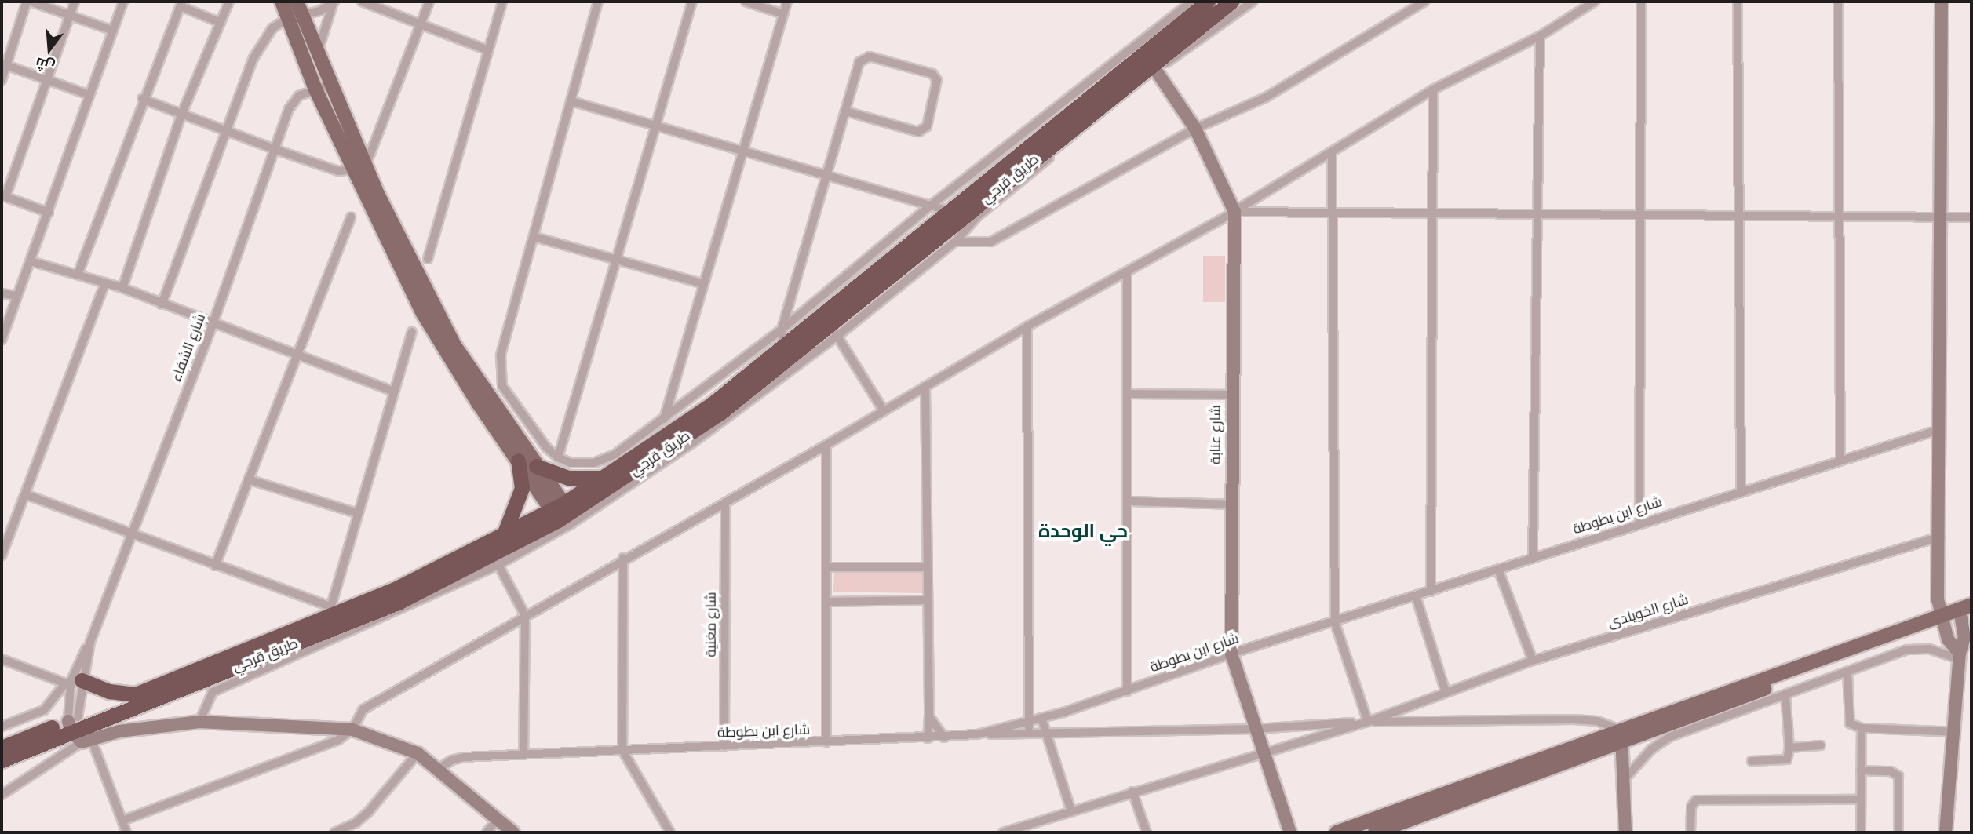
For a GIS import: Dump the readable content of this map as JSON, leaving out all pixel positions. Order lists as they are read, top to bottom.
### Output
{
  "streets": {
    "highway": ["طريق قرجي"],
    "street": [
      "شارع الشفاء",
      "شارع عنابة",
      "شارع ابن بطوطة",
      "شارع الخويلدى",
      "شارع مغنية"
    ]
  },
  "crossings": [
    ["طريق قرجي", "شارع الشفاء"],
    ["طريق قرجي", "شارع عنابة"],
    ["شارع عنابة", "شارع ابن بطوطة"],
    ["شارع ابن بطوطة", "شارع مغنية"]
  ],
  "districts": ["حي الوحدة"],
  "north": "bottom"
}
